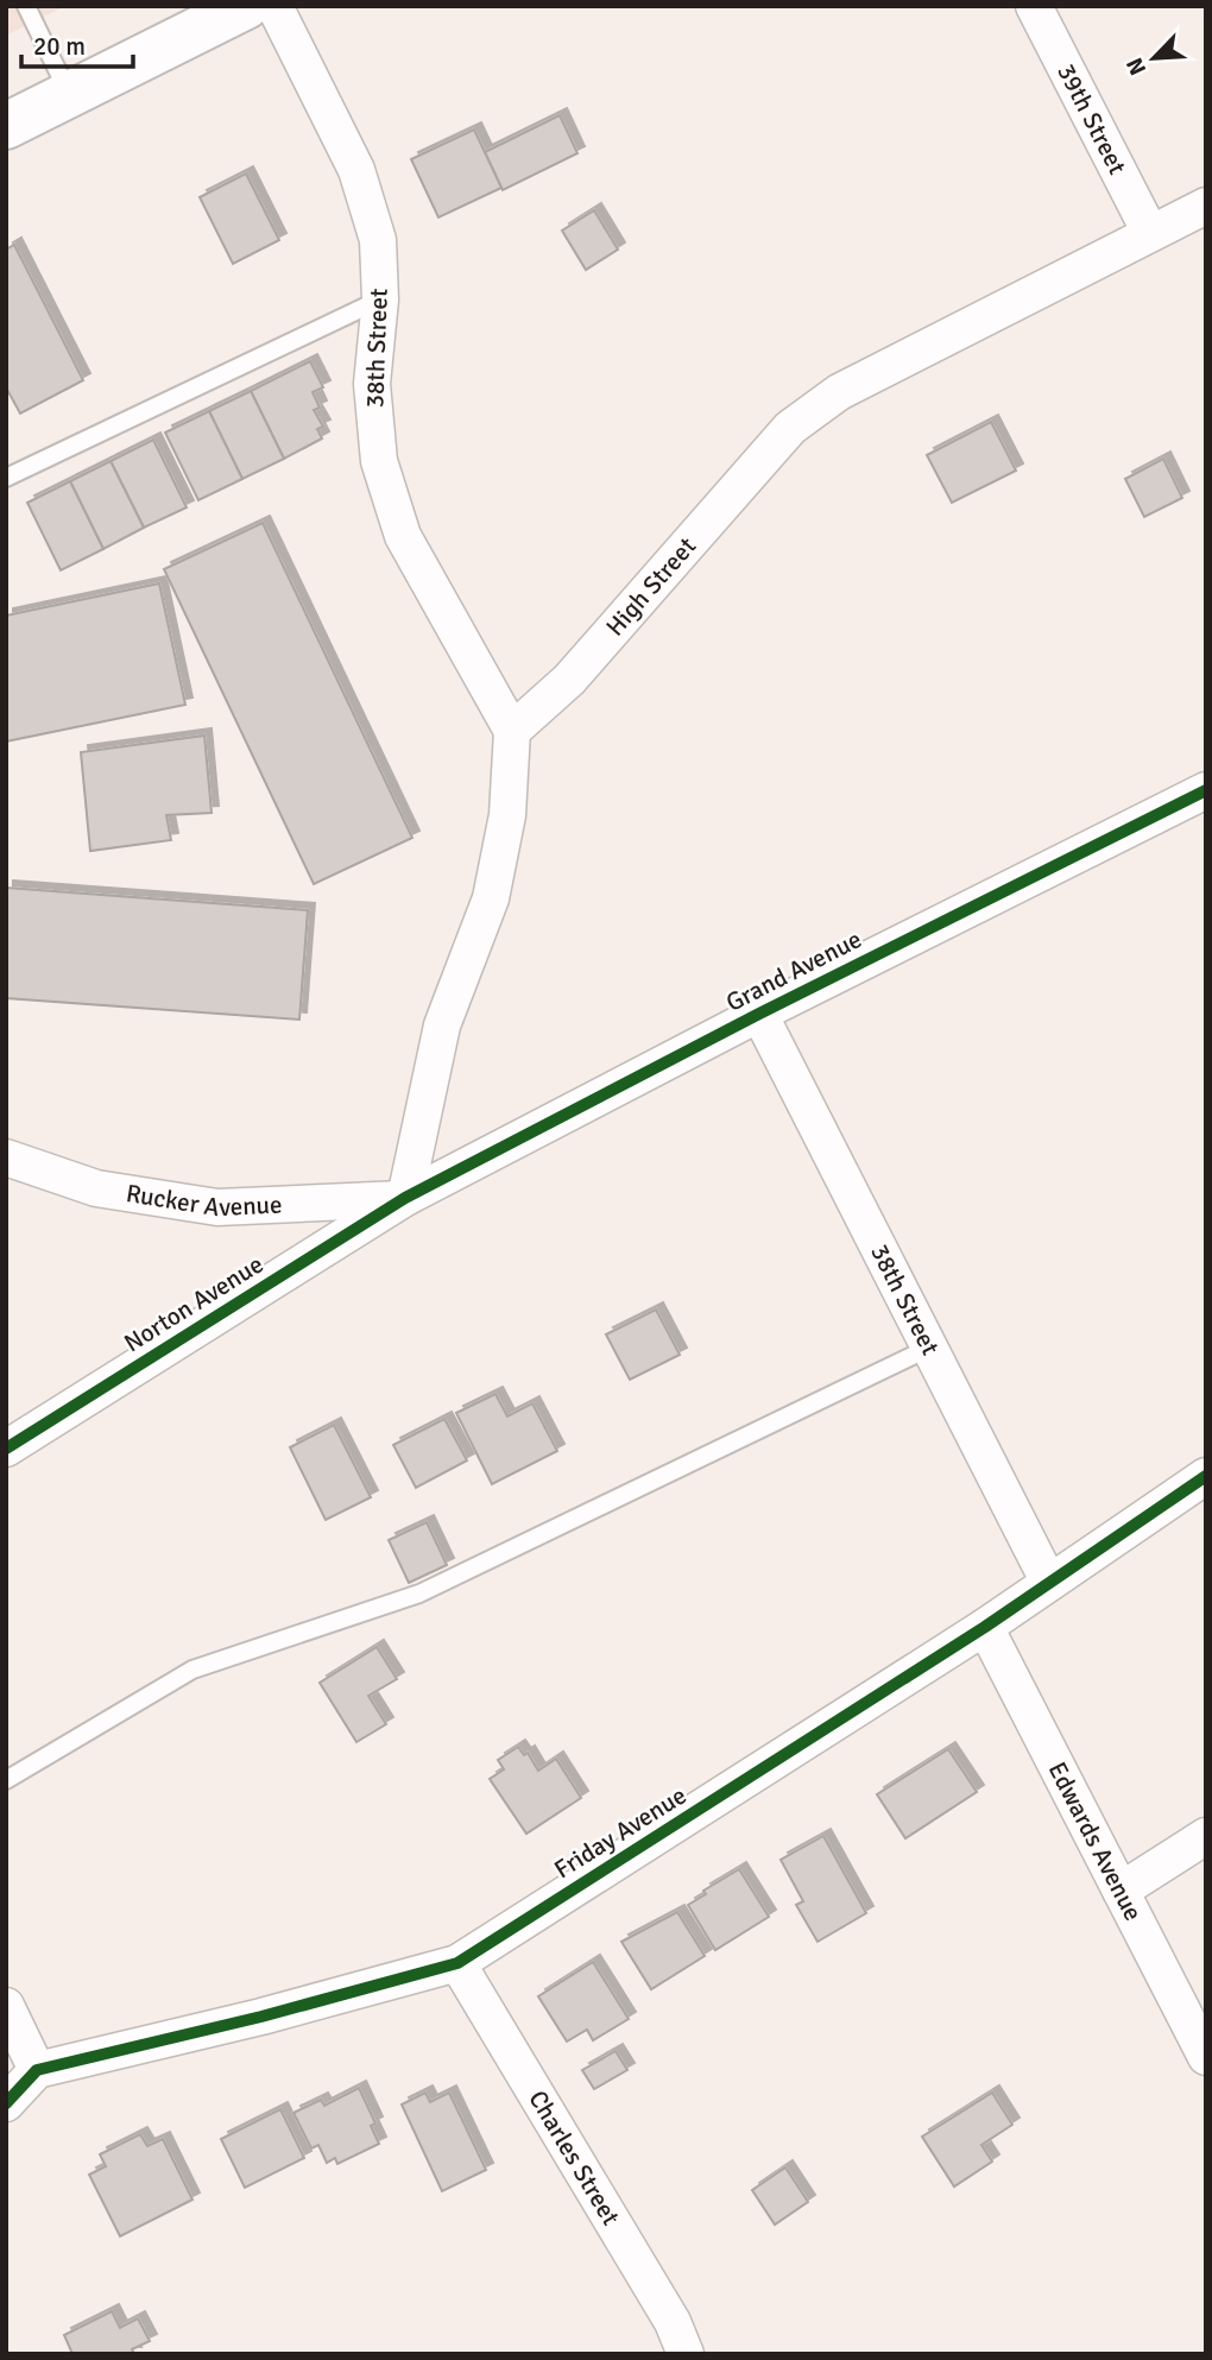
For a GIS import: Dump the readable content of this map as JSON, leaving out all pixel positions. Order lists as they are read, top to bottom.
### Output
{
  "streets": {
    "street": [
      "39th Street",
      "38th Street",
      "High Street",
      "Grand Avenue",
      "Rucker Avenue",
      "Norton Avenue",
      "Friday Avenue",
      "Edwards Avenue",
      "Charles Street"
    ]
  },
  "crossings": [
    ["39th Street", "High Street"],
    ["38th Street", "High Street"],
    ["38th Street", "Grand Avenue"],
    ["38th Street", "Friday Avenue"],
    ["Grand Avenue", "Rucker Avenue"],
    ["Grand Avenue", "Norton Avenue"],
    ["Rucker Avenue", "Norton Avenue"],
    ["Friday Avenue", "Edwards Avenue"],
    ["Friday Avenue", "Charles Street"]
  ],
  "scale_bar": "20 m",
  "north": "bottom left"
}
